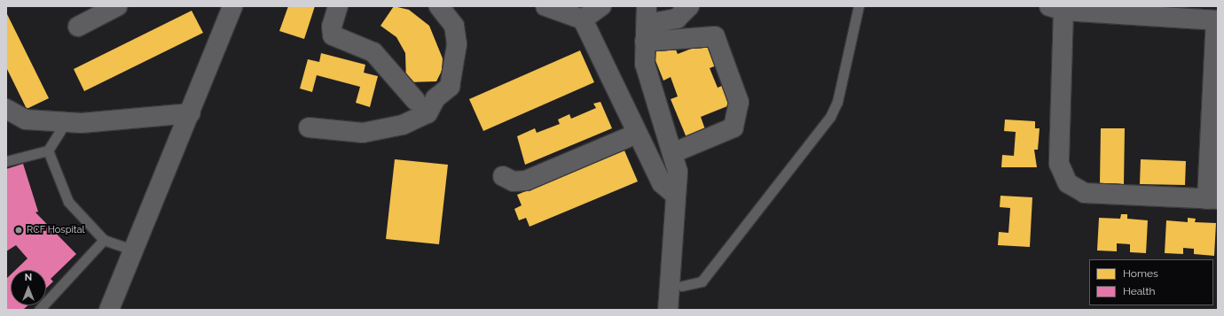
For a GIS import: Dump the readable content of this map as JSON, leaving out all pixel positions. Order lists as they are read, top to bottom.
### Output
{
  "places": ["RCF Hospital"],
  "legend": ["Homes", "Health"],
  "north": "top"
}
